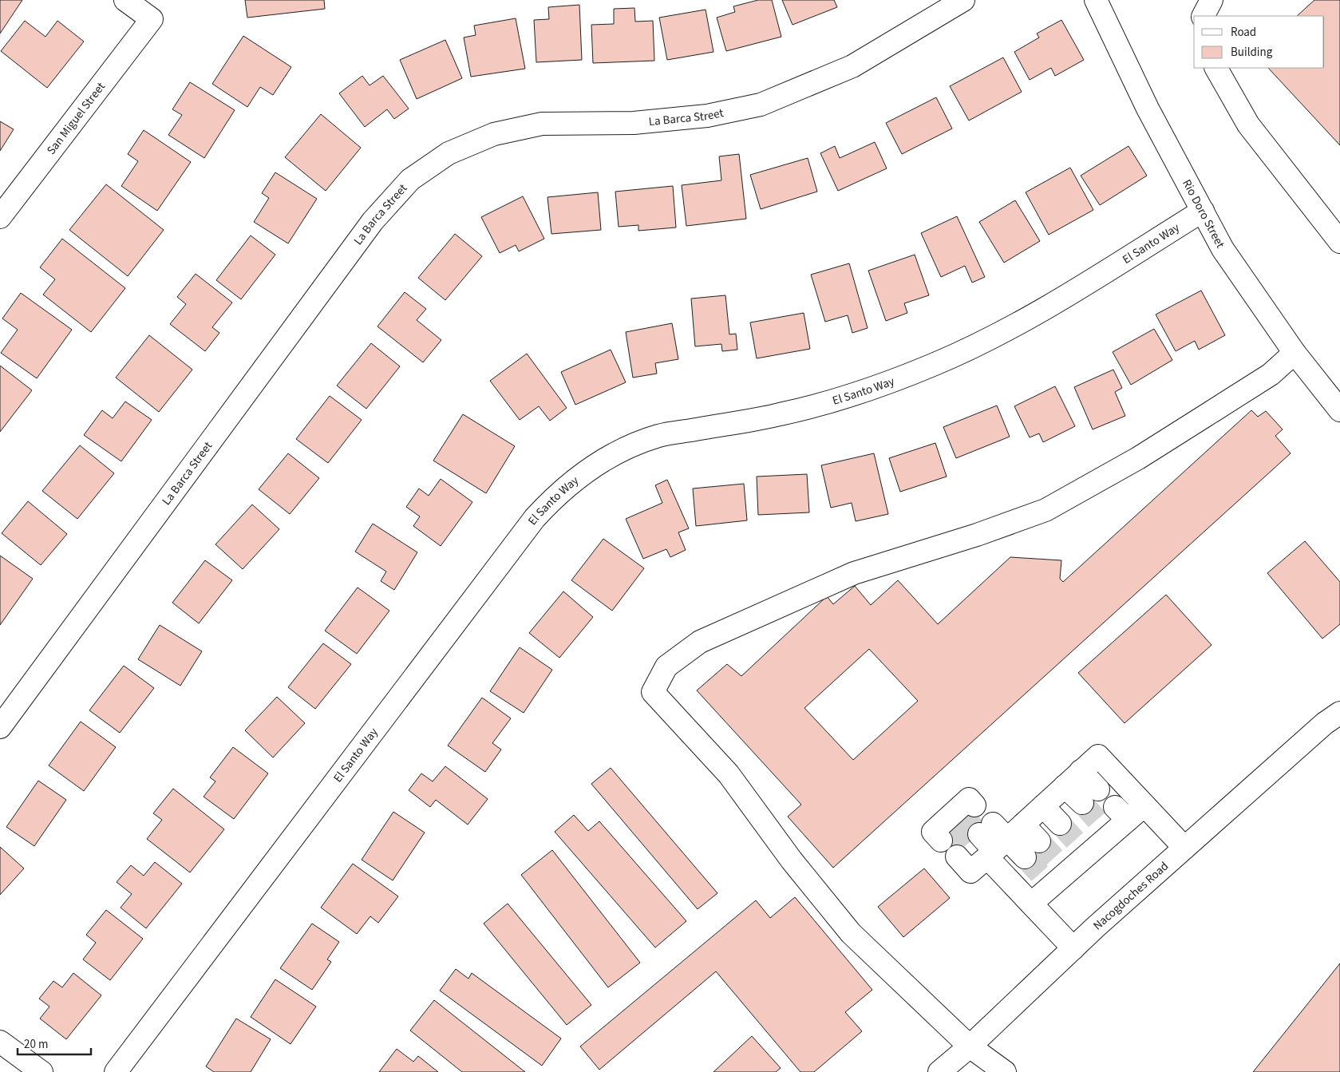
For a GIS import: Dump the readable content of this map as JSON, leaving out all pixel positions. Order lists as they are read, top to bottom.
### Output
{
  "streets": {
    "street": [
      "La Barca Street",
      "San Miguel Street",
      "Rio Doro Street",
      "El Santo Way",
      "Nacogdoches Road"
    ]
  },
  "crossings": [
    ["Rio Doro Street", "El Santo Way"]
  ],
  "legend": ["Road", "Building"],
  "scale_bar": "20 m"
}
